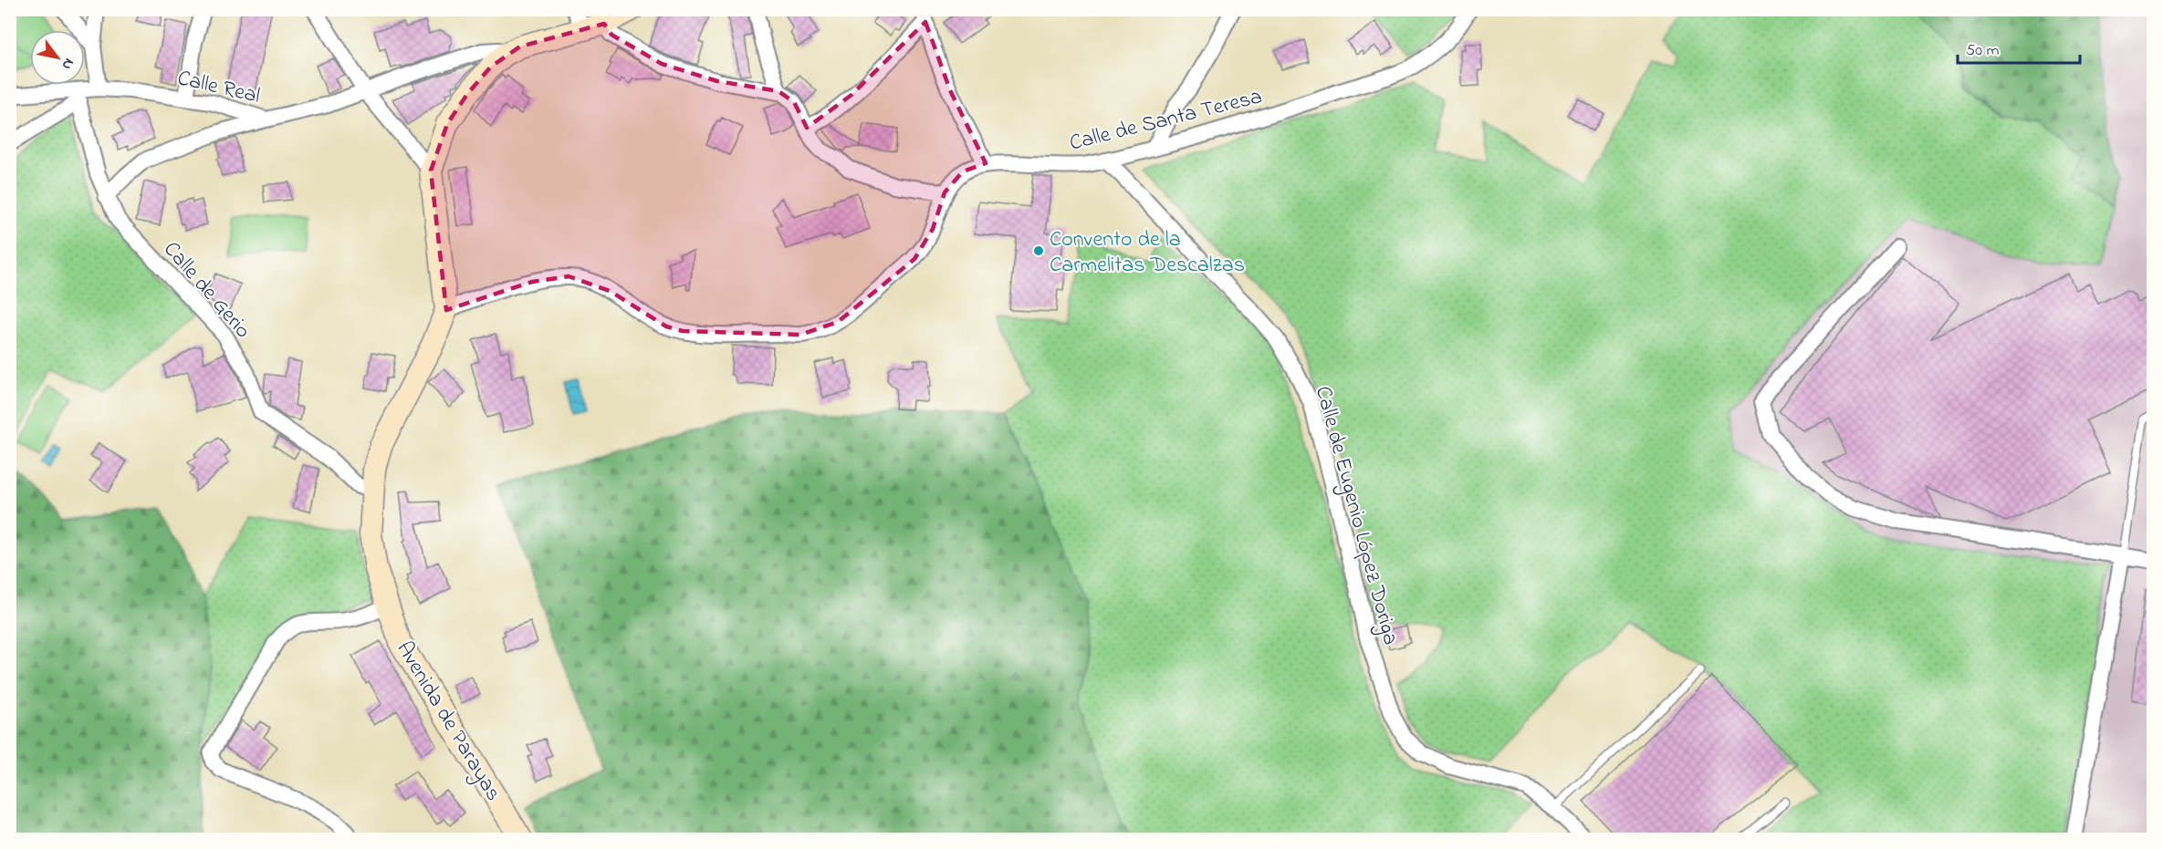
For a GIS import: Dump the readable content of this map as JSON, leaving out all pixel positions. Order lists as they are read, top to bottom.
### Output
{
  "streets": {
    "street": [
      "Calle Real",
      "Calle de Santa Teresa",
      "Calle de Gerio",
      "Calle de Eugenio López Doriga",
      "Avenida de Parayas"
    ]
  },
  "crossings": [
    ["Calle Real", "Calle de Gerio"],
    ["Calle Real", "Avenida de Parayas"],
    ["Calle de Santa Teresa", "Calle de Eugenio López Doriga"],
    ["Calle de Santa Teresa", "Avenida de Parayas"],
    ["Calle de Gerio", "Avenida de Parayas"]
  ],
  "places": ["Convento de la Carmelitas Descalzas"],
  "scale_bar": "50 m",
  "north": "bottom right"
}
